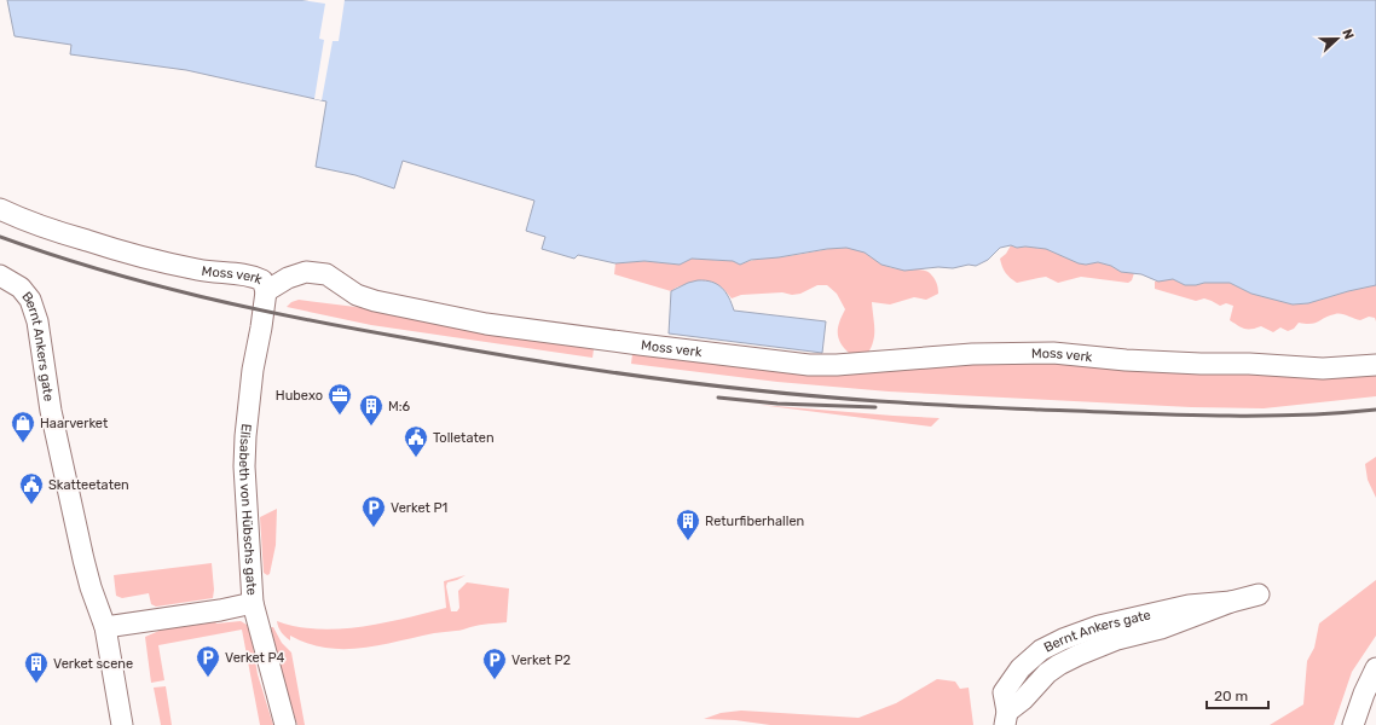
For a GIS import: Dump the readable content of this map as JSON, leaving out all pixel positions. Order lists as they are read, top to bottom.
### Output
{
  "streets": {
    "street": ["Moss verk", "Bernt Ankers gate", "Elisabeth von Hübschs gate"]
  },
  "crossings": [
    ["Moss verk", "Elisabeth von Hübschs gate"]
  ],
  "places": {
    "office": ["Hubexo"],
    "building": ["M:6", "Returfiberhallen", "Verket scene"],
    "shop": ["Haarverket"],
    "public building": ["Tolletaten", "Skatteetaten"],
    "parking": ["Verket P1", "Verket P4", "Verket P2"]
  },
  "scale_bar": "20 m",
  "north": "right"
}
